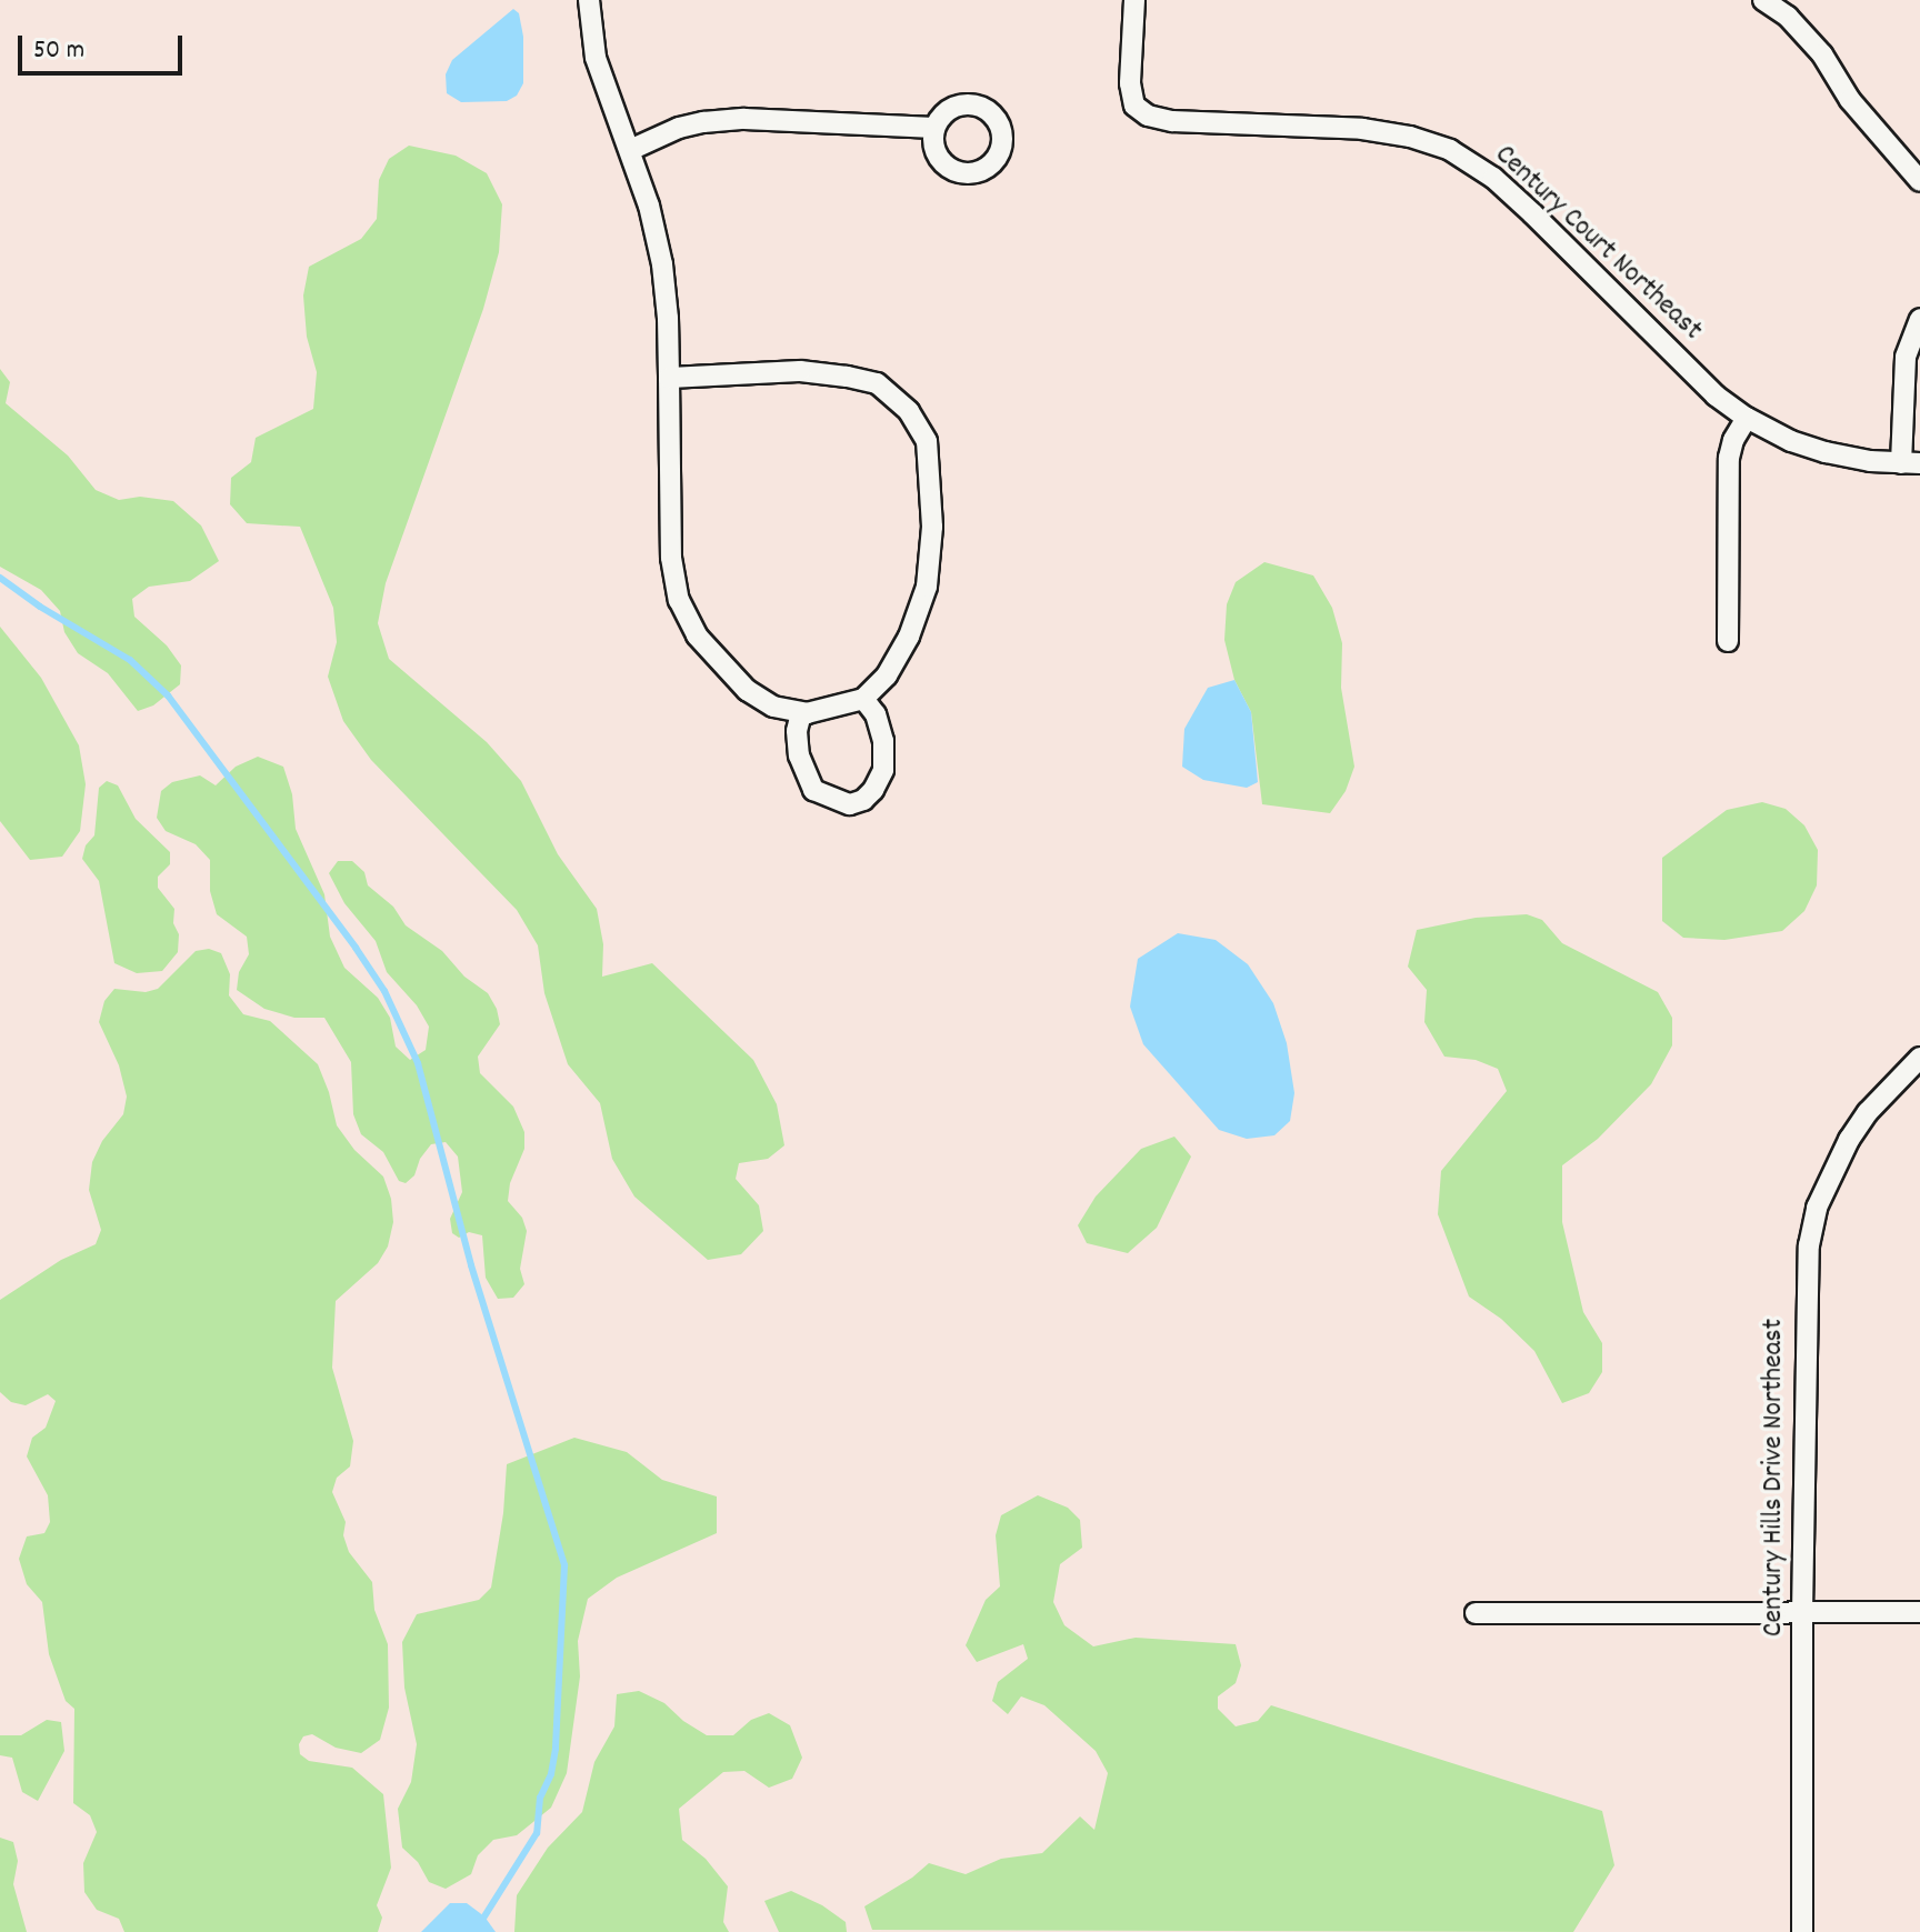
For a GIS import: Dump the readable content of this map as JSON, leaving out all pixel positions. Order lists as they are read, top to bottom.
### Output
{
  "streets": {
    "street": ["Century Court Northeast", "Century Hills Drive Northeast"]
  },
  "scale_bar": "50 m"
}
